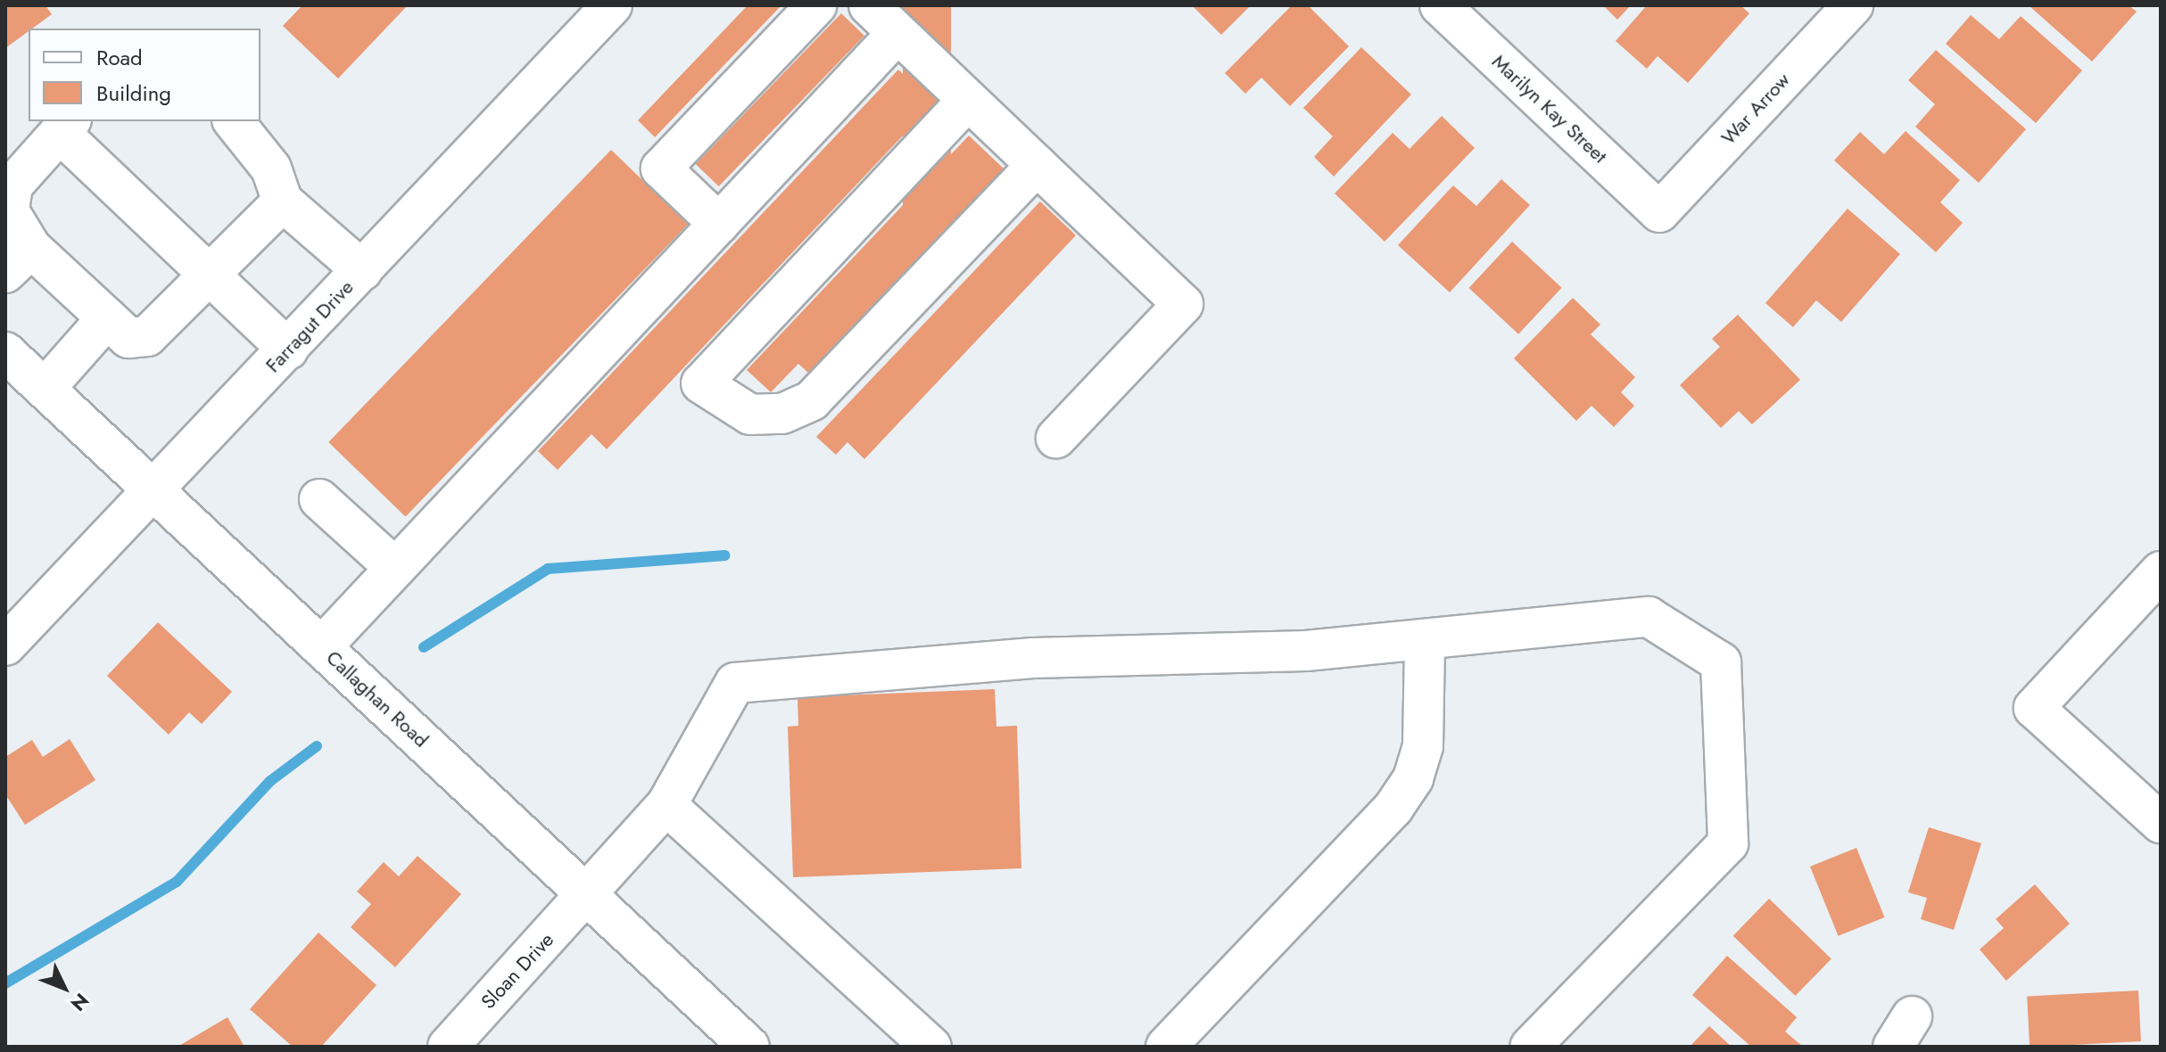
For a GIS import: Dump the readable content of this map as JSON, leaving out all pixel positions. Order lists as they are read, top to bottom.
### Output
{
  "streets": {
    "street": [
      "Marilyn Kay Street",
      "War Arrow",
      "Farragut Drive",
      "Callaghan Road",
      "Sloan Drive"
    ]
  },
  "crossings": [
    ["Marilyn Kay Street", "War Arrow"],
    ["Farragut Drive", "Callaghan Road"],
    ["Callaghan Road", "Sloan Drive"]
  ],
  "legend": ["Road", "Building"],
  "north": "bottom right"
}
